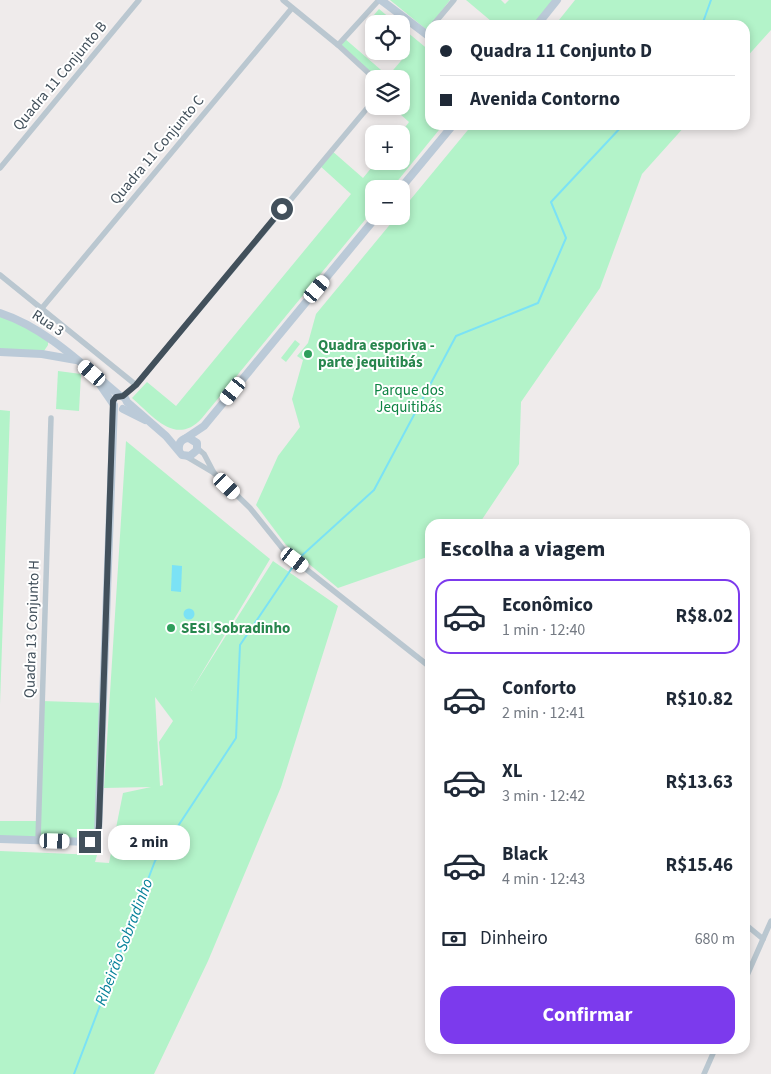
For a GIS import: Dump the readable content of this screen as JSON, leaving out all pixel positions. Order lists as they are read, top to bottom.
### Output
{
  "streets": {
    "main road": ["Rua 3"],
    "street": ["Quadra 11 Conjunto B", "Quadra 11 Conjunto C", "Quadra 13 Conjunto H"]
  },
  "water": ["Ribeirão Sobradinho"],
  "parks": ["Parque dos Jequitibás"],
  "places": ["Quadra esporiva - parte jequitibás", "SESI Sobradinho"],
  "page": {
    "map_buttons": ["+", "−"],
    "banner": ["Quadra 11 Conjunto D", "Avenida Contorno"],
    "heading": "Escolha a viagem",
    "list": [
      {
        "name": "Econômico",
        "note": "1 min · 12:40",
        "value": "R$8.02"
      },
      {
        "name": "Conforto",
        "note": "2 min · 12:41",
        "value": "R$10.82"
      },
      {
        "name": "XL",
        "note": "3 min · 12:42",
        "value": "R$13.63"
      },
      {
        "name": "Black",
        "note": "4 min · 12:43",
        "value": "R$15.46"
      }
    ],
    "bubble": "2 min",
    "pay": ["Dinheiro", "680 m"],
    "buttons": "Confirmar"
  }
}
